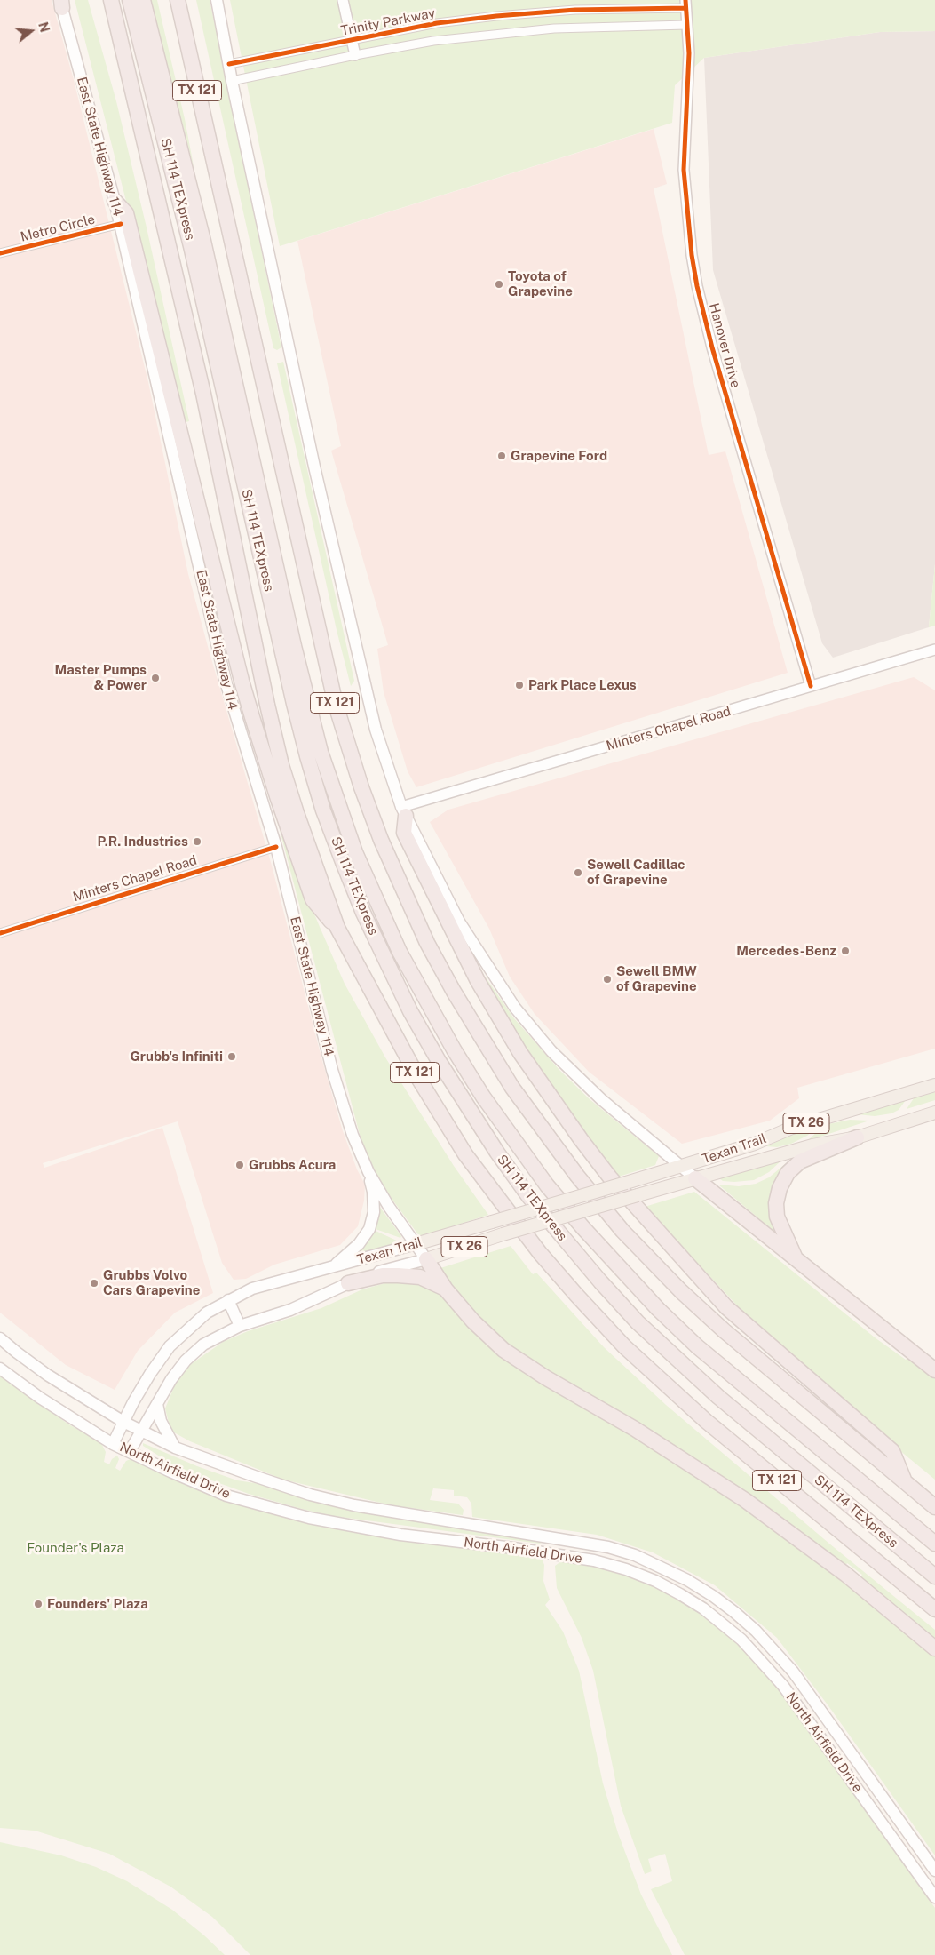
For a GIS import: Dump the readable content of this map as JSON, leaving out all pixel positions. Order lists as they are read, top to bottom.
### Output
{
  "streets": {
    "highway": ["TX 121", "SH 114 TEXpress"],
    "main road": [
      "East State Highway 114",
      "TX 26",
      "Texan Trail",
      "North Airfield Drive"
    ],
    "street": [
      "Trinity Parkway",
      "Metro Circle",
      "Hanover Drive",
      "Minters Chapel Road"
    ]
  },
  "crossings": [
    ["Trinity Parkway", "Hanover Drive"],
    ["East State Highway 114", "Metro Circle"],
    ["East State Highway 114", "Minters Chapel Road"],
    ["East State Highway 114", "Texan Trail"],
    ["Hanover Drive", "Minters Chapel Road"],
    ["Texan Trail", "North Airfield Drive"]
  ],
  "parks": ["Founder's Plaza"],
  "places": [
    "Toyota of Grapevine",
    "Grapevine Ford",
    "Master Pumps & Power",
    "Park Place Lexus",
    "P.R. Industries",
    "Sewell Cadillac of Grapevine",
    "Mercedes-Benz",
    "Sewell BMW of Grapevine",
    "Grubb's Infiniti",
    "Grubbs Acura",
    "Grubbs Volvo Cars Grapevine",
    "Founders' Plaza"
  ],
  "north": "right"
}
